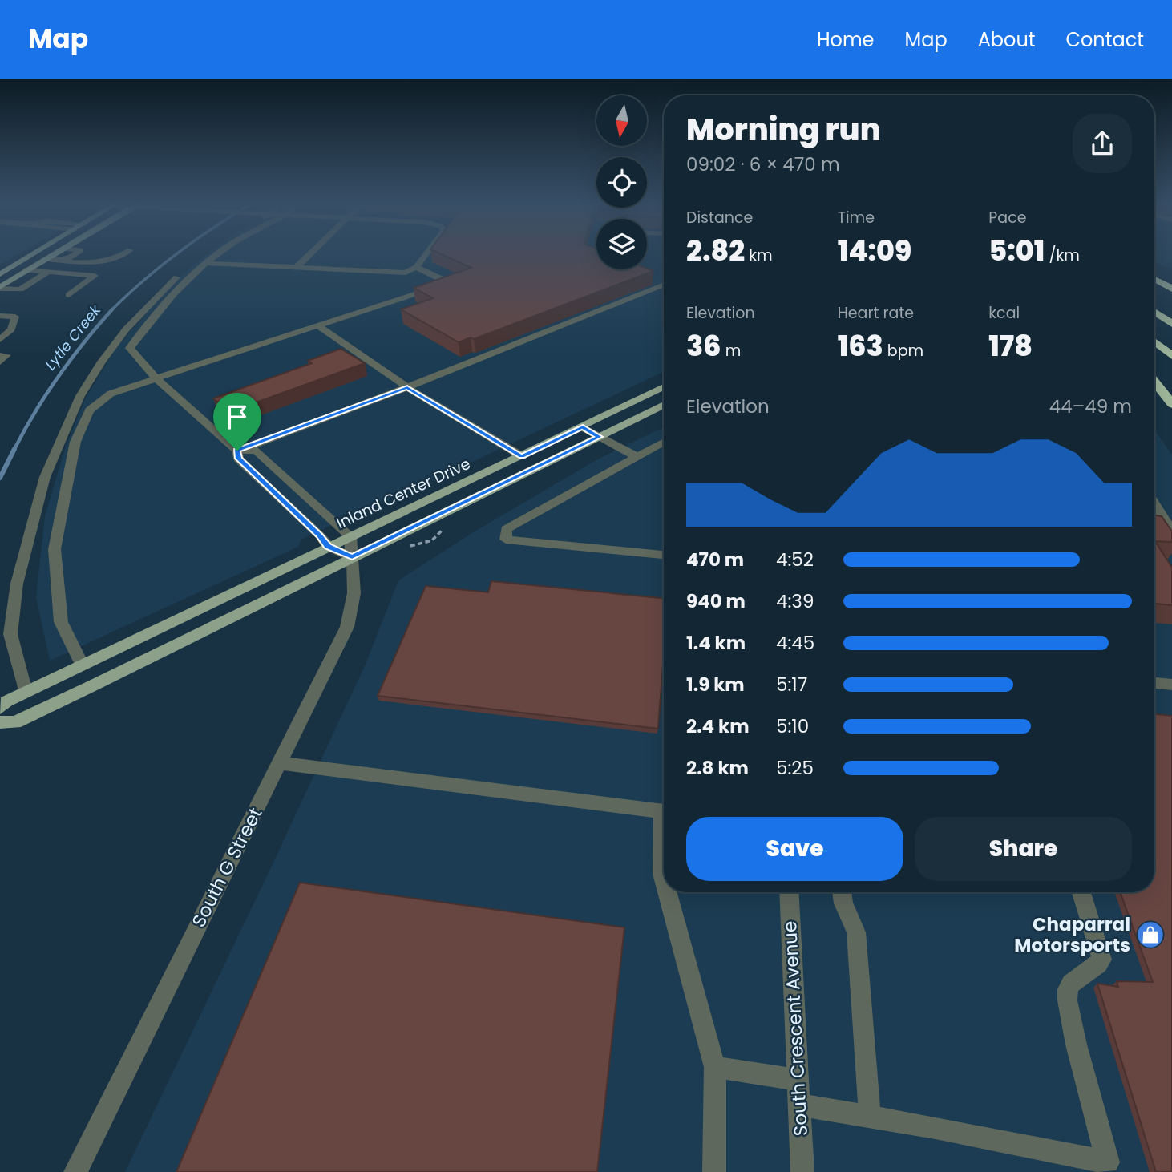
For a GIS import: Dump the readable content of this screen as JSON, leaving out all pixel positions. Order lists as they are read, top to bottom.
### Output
{
  "streets": {
    "main road": ["Inland Center Drive"],
    "street": ["South G Street", "South Crescent Avenue"]
  },
  "crossings": [
    ["Inland Center Drive", "South G Street"]
  ],
  "water": ["Lytle Creek"],
  "places": {
    "shop": ["Chaparral Motorsports"]
  },
  "north": "bottom",
  "page": {
    "header": "Map",
    "nav": [
      "Home",
      "Map",
      "About",
      "Contact"
    ],
    "heading": ["Morning run", "09:02 · 6 × 470 m"],
    "stats": [
      ["Distance", "2.82 km"],
      ["Time", "14:09"],
      ["Pace", "5:01 /km"],
      ["Elevation", "36 m"],
      ["Heart rate", "163 bpm"],
      ["kcal", "178"]
    ],
    "chart": ["Elevation", "44–49 m"],
    "list": [
      {
        "name": "470 m",
        "note": "4:52"
      },
      {
        "name": "940 m",
        "note": "4:39"
      },
      {
        "name": "1.4 km",
        "note": "4:45"
      },
      {
        "name": "1.9 km",
        "note": "5:17"
      },
      {
        "name": "2.4 km",
        "note": "5:10"
      },
      {
        "name": "2.8 km",
        "note": "5:25"
      }
    ],
    "buttons": ["Save", "Share"]
  }
}
